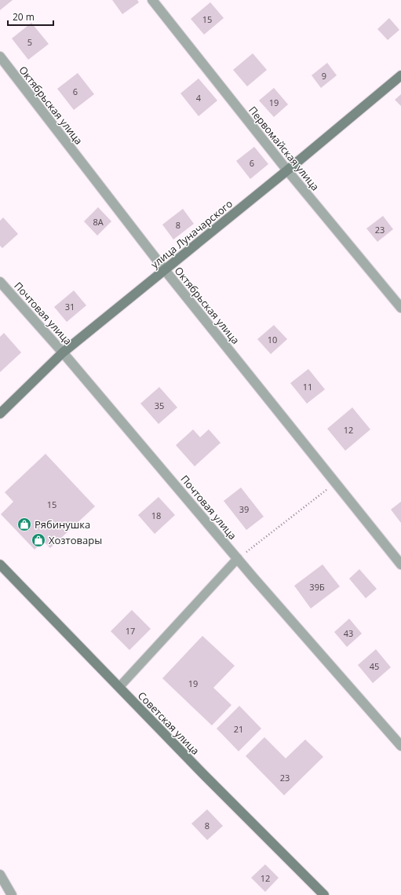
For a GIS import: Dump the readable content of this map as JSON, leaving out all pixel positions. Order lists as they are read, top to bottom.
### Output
{
  "streets": {
    "street": [
      "Октябрьская улица",
      "Первомайская улица",
      "улица Луначарского",
      "Почтовая улица",
      "Советская улица"
    ]
  },
  "crossings": [
    ["Октябрьская улица", "улица Луначарского"],
    ["Первомайская улица", "улица Луначарского"],
    ["улица Луначарского", "Почтовая улица"]
  ],
  "places": {
    "shop": ["Рябинушка", "Хозтовары"]
  },
  "house_numbers": [
    "15",
    "5",
    "9",
    "6",
    "4",
    "19",
    "6",
    "8А",
    "8",
    "23",
    "31",
    "10",
    "11",
    "35",
    "12",
    "15",
    "39",
    "18",
    "39Б",
    "17",
    "43",
    "45",
    "19",
    "21",
    "23",
    "8",
    "12"
  ],
  "scale_bar": "20 m"
}
